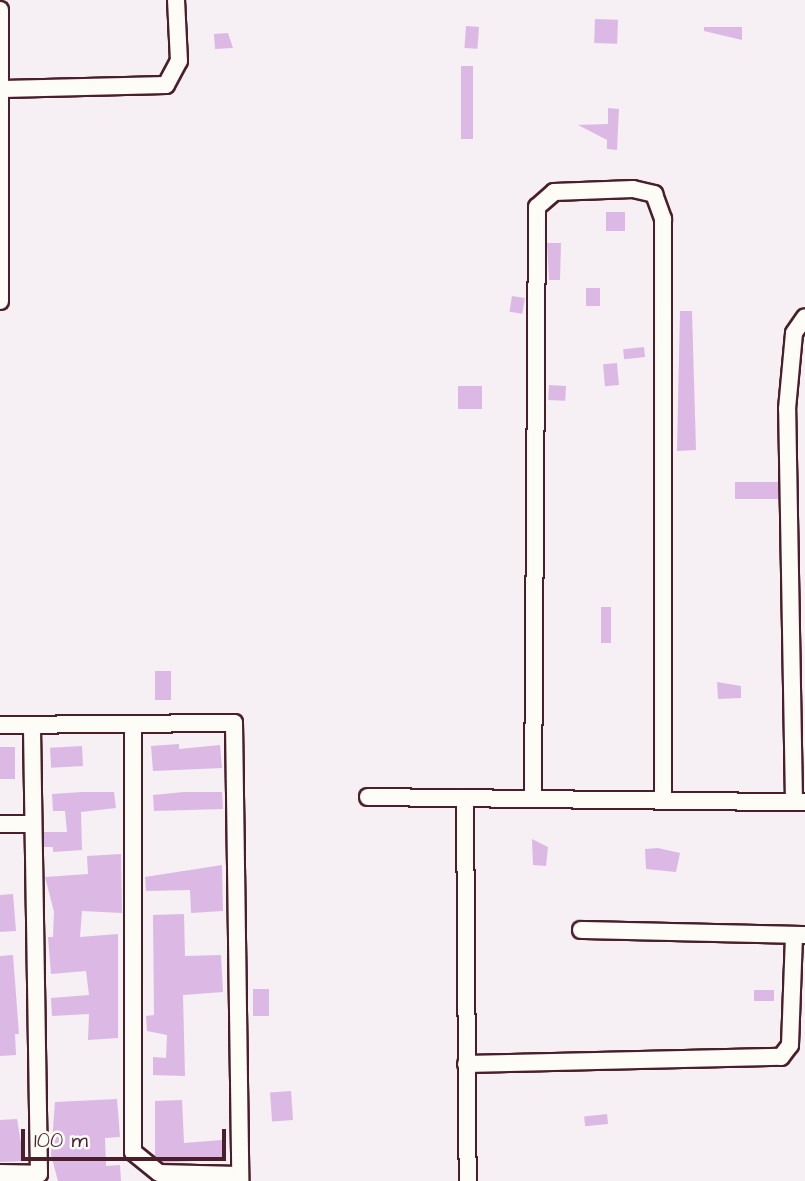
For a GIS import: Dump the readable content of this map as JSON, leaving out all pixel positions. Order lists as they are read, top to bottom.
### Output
{
  "scale_bar": "100 m"
}
